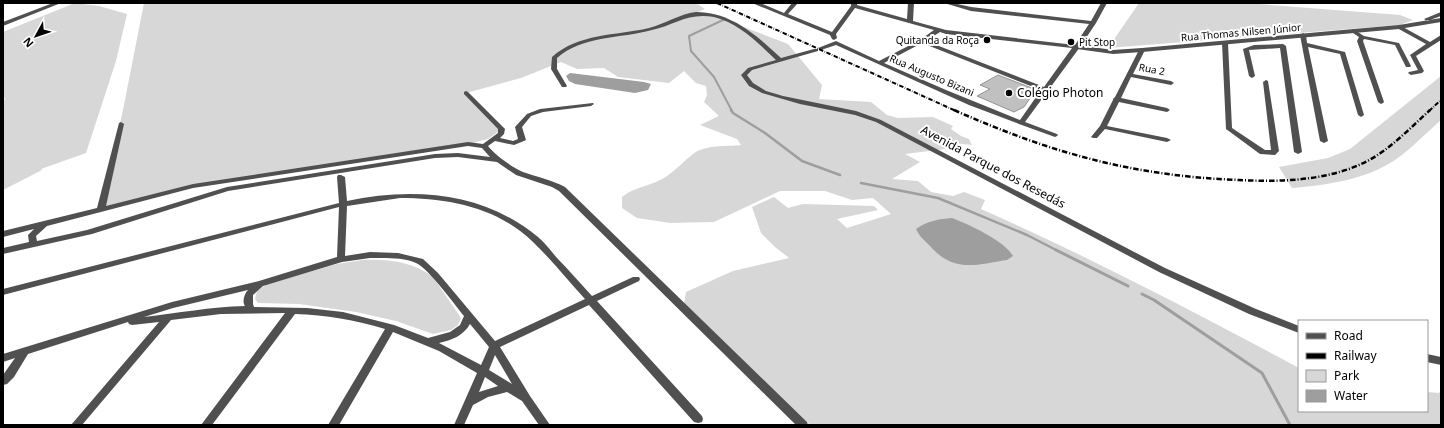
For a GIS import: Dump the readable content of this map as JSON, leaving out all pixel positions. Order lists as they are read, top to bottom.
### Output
{
  "streets": {
    "street": [
      "Rua Thomas Nilsen Júnior",
      "Rua 2",
      "Rua Augusto Bizani",
      "Avenida Parque dos Resedás"
    ]
  },
  "crossings": [
    ["Rua Augusto Bizani", "Avenida Parque dos Resedás"]
  ],
  "places": ["Quitanda da Roça", "Pit Stop", "Colégio Photon"],
  "legend": [
    "Road",
    "Railway",
    "Park",
    "Water"
  ],
  "north": "bottom left"
}
